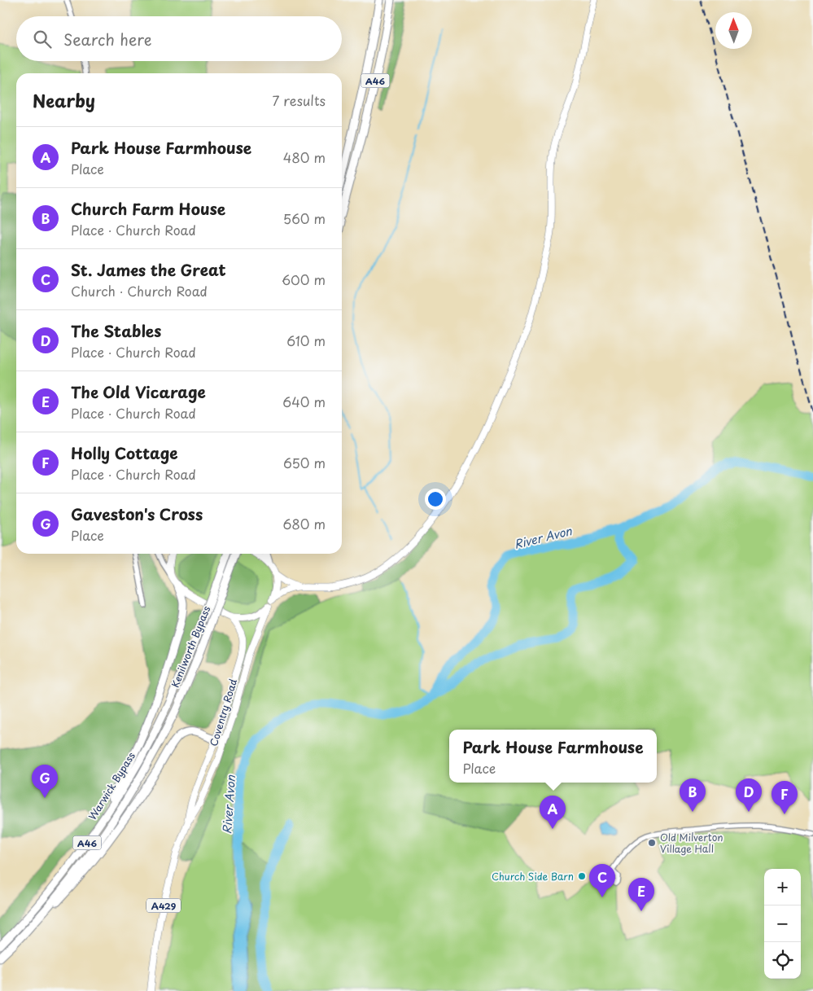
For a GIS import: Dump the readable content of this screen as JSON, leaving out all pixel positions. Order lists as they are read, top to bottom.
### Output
{
  "streets": {
    "highway": ["A46", "Kenilworth Bypass", "Warwick Bypass"],
    "main road": ["Coventry Road", "A429"]
  },
  "crossings": [
    ["A46", "Coventry Road"],
    ["A46", "Warwick Bypass"],
    ["Kenilworth Bypass", "Warwick Bypass"]
  ],
  "water": ["River Avon"],
  "places": ["Old Milverton Village Hall", "Church Side Barn"],
  "north": "top",
  "page": {
    "search": "Search here",
    "heading": ["Nearby", "7 results"],
    "list": [
      {
        "mark": "A",
        "name": "Park House Farmhouse",
        "note": "Place",
        "value": "480 m"
      },
      {
        "mark": "B",
        "name": "Church Farm House",
        "note": "Place · Church Road",
        "value": "560 m"
      },
      {
        "mark": "C",
        "name": "St. James the Great",
        "note": "Church · Church Road",
        "value": "600 m"
      },
      {
        "mark": "D",
        "name": "The Stables",
        "note": "Place · Church Road",
        "value": "610 m"
      },
      {
        "mark": "E",
        "name": "The Old Vicarage",
        "note": "Place · Church Road",
        "value": "640 m"
      },
      {
        "mark": "F",
        "name": "Holly Cottage",
        "note": "Place · Church Road",
        "value": "650 m"
      },
      {
        "mark": "G",
        "name": "Gaveston's Cross",
        "note": "Place",
        "value": "680 m"
      }
    ],
    "popup": ["Park House Farmhouse", "Place"],
    "pins": [
      "G",
      "B",
      "D",
      "F",
      "A",
      "C",
      "E"
    ],
    "map_buttons": ["+", "−"]
  }
}
